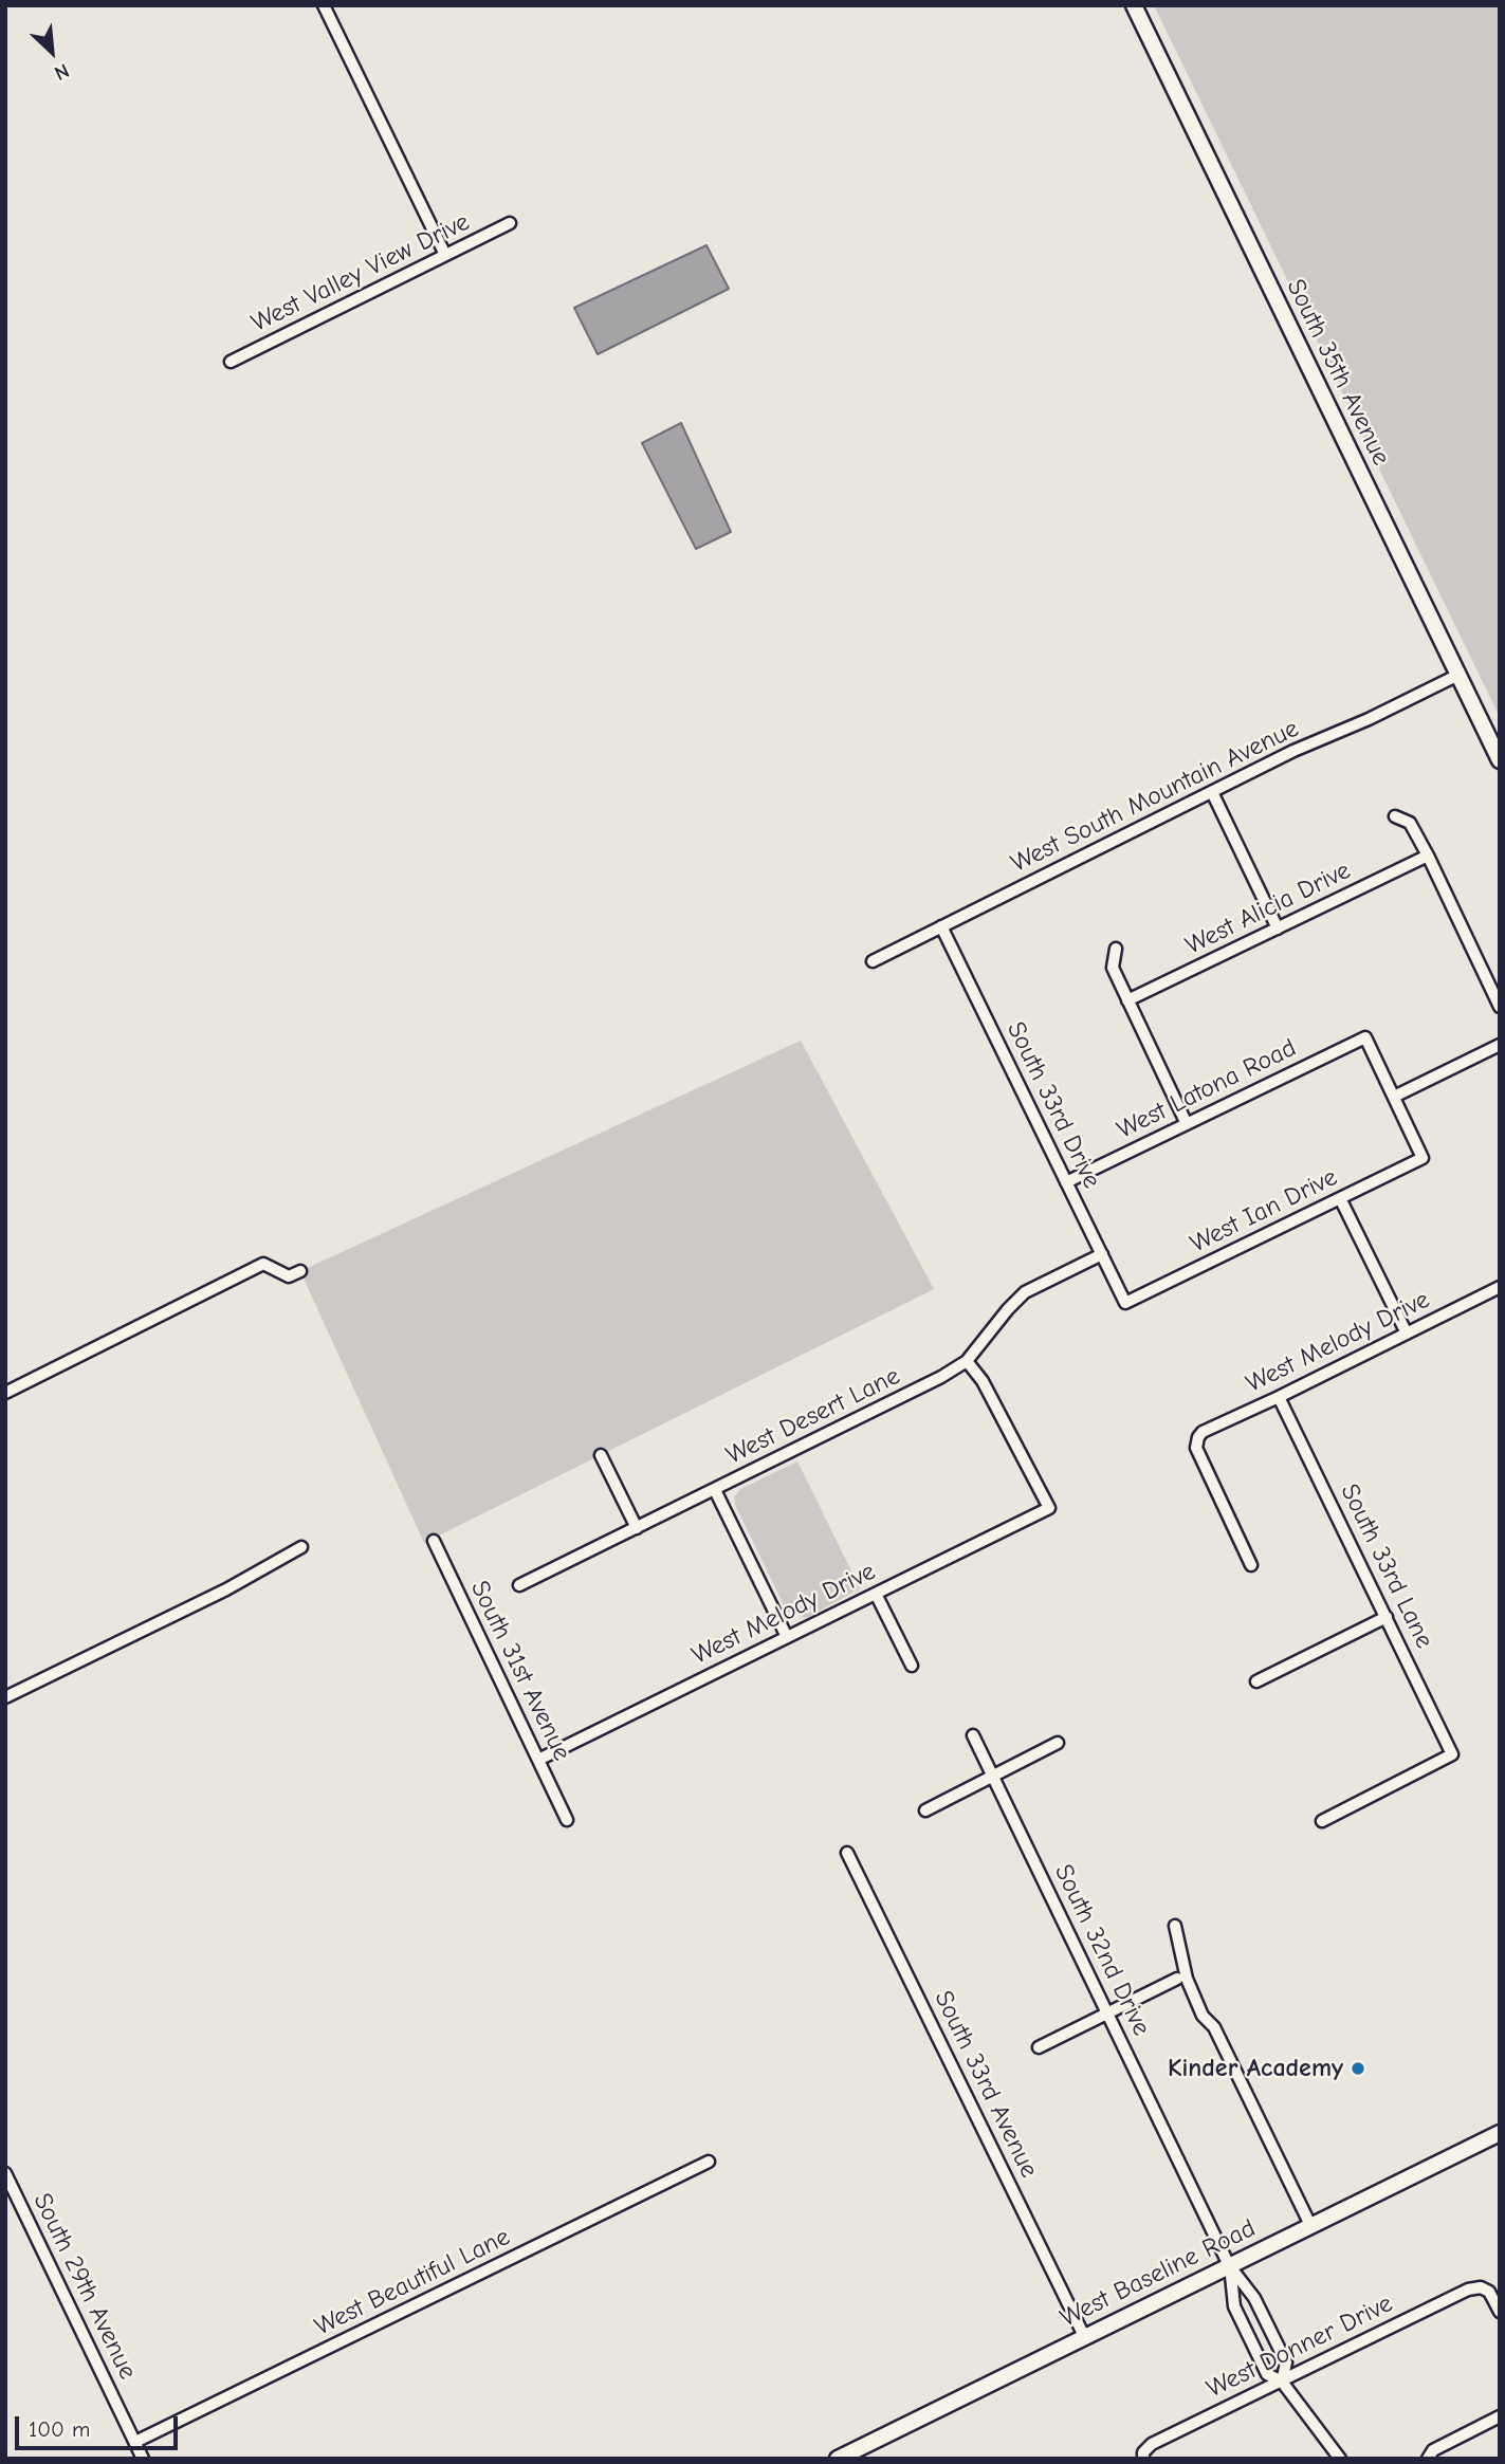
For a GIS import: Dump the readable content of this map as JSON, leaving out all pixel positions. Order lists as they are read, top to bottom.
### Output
{
  "streets": {
    "main road": ["South 35th Avenue", "West Baseline Road"],
    "street": [
      "West Valley View Drive",
      "West South Mountain Avenue",
      "West Alicia Drive",
      "West Latona Road",
      "South 33rd Drive",
      "West Ian Drive",
      "West Melody Drive",
      "West Desert Lane",
      "South 33rd Lane",
      "South 31st Avenue",
      "South 32nd Drive",
      "South 33rd Avenue",
      "West Beautiful Lane",
      "South 29th Avenue",
      "West Donner Drive"
    ]
  },
  "crossings": [
    ["South 35th Avenue", "West South Mountain Avenue"],
    ["West South Mountain Avenue", "South 33rd Drive"],
    ["West Latona Road", "South 33rd Drive"],
    ["West Latona Road", "West Ian Drive"],
    ["South 33rd Drive", "West Ian Drive"],
    ["South 33rd Drive", "West Desert Lane"],
    ["West Melody Drive", "West Desert Lane"],
    ["West Melody Drive", "South 33rd Lane"],
    ["West Melody Drive", "South 31st Avenue"],
    ["South 32nd Drive", "West Baseline Road"],
    ["South 33rd Avenue", "West Baseline Road"],
    ["West Beautiful Lane", "South 29th Avenue"]
  ],
  "places": ["Kinder Academy"],
  "scale_bar": "100 m",
  "north": "bottom right"
}
